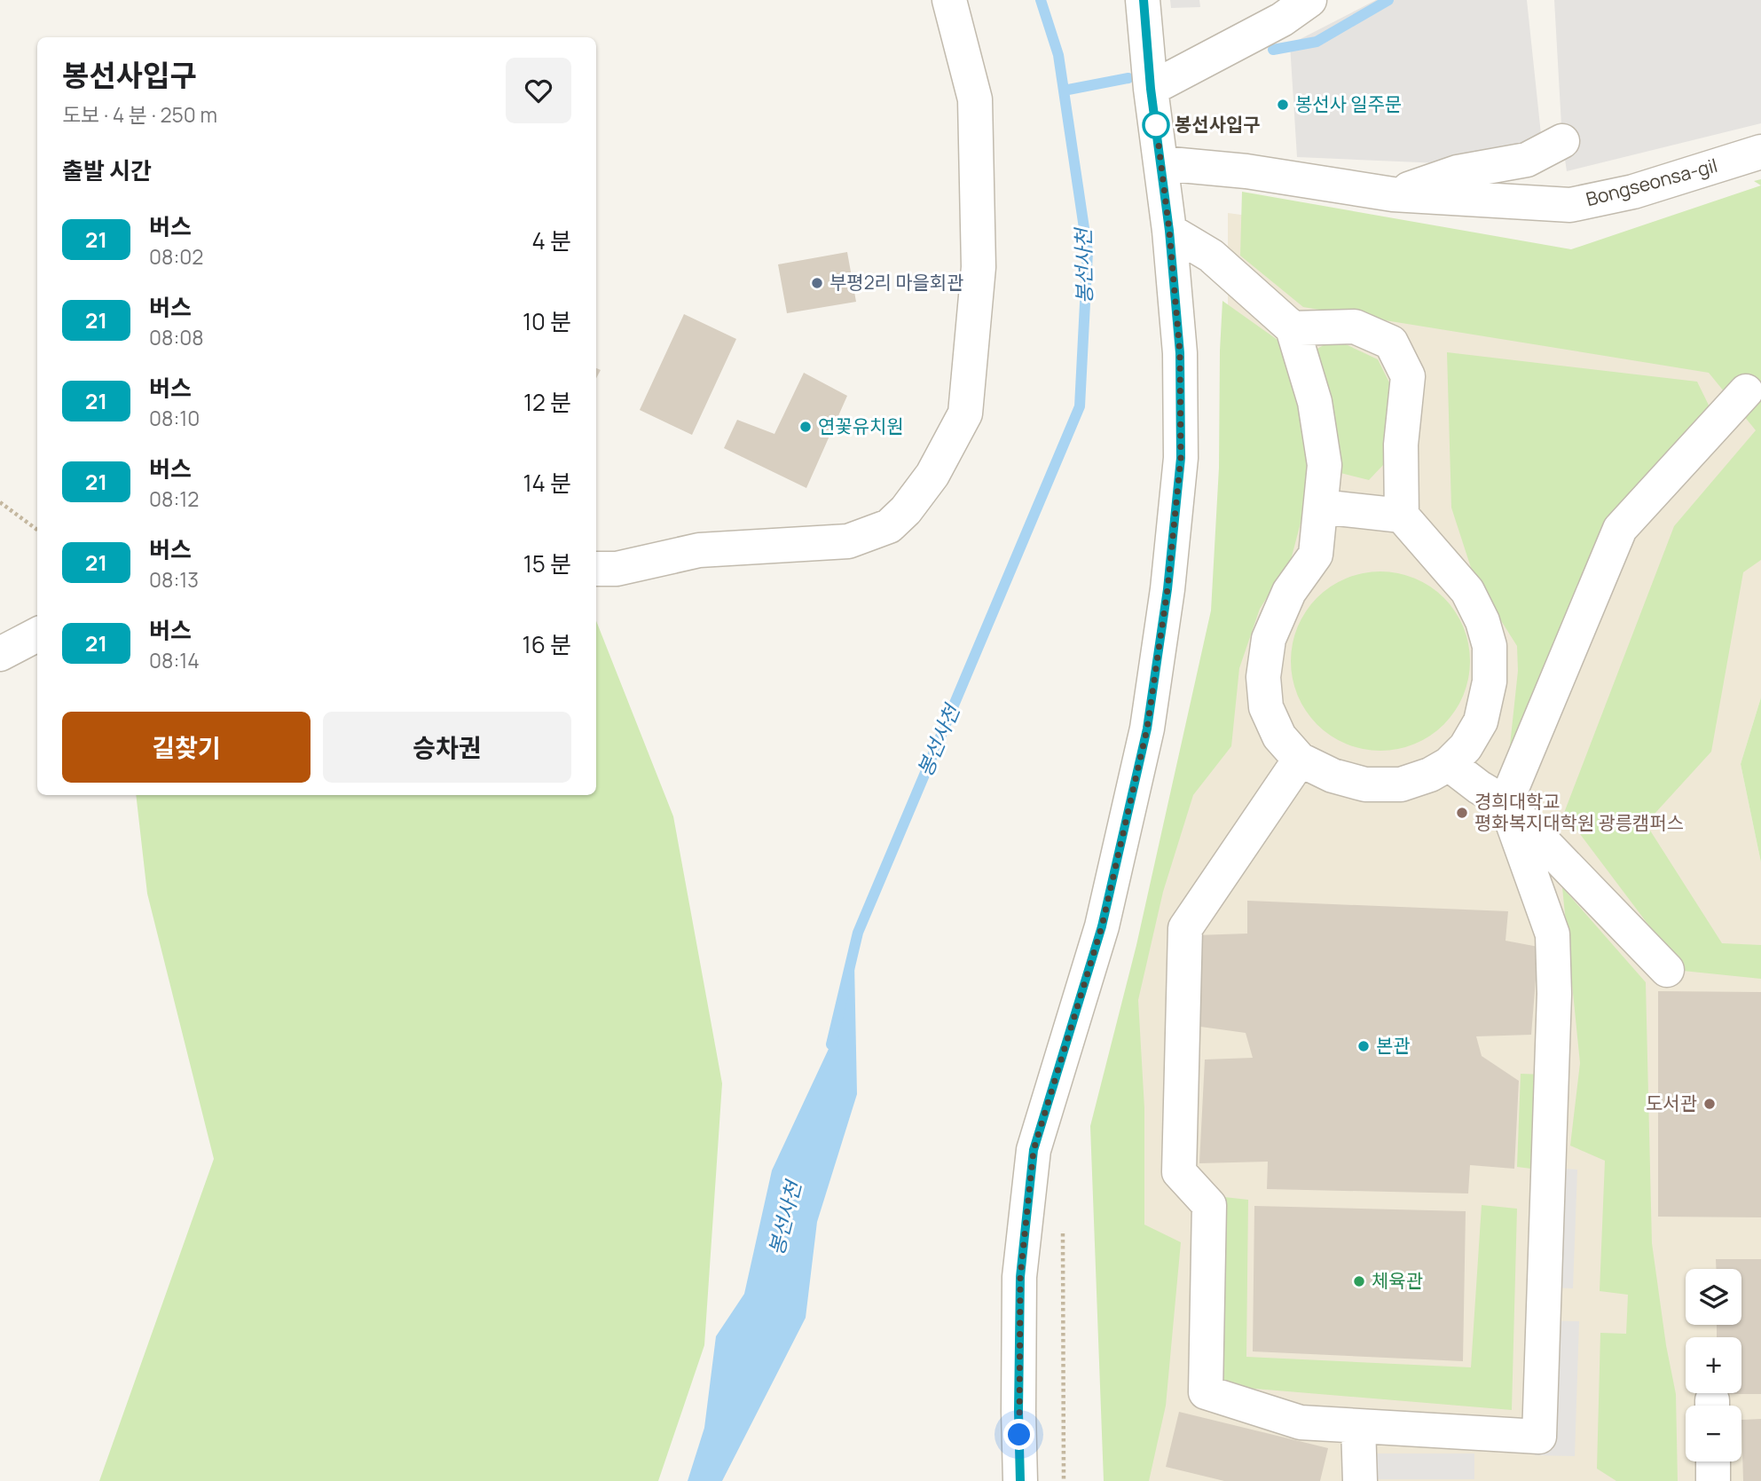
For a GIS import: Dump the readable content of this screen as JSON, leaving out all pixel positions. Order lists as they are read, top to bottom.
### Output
{
  "streets": {
    "street": ["Bongseonsa-gil"]
  },
  "water": ["봉선사천"],
  "places": [
    "봉선사 일주문",
    "봉선사입구",
    "부평2리 마을회관",
    "연꽃유치원",
    "경희대학교 평화복지대학원 광릉캠퍼스",
    "본관",
    "도서관",
    "체육관"
  ],
  "lines": ["bus line 21"],
  "page": {
    "heading": [
      ["봉선사입구", "도보 · 4 분 · 250 m"],
      "출발 시간"
    ],
    "list": [
      {
        "mark": "21",
        "name": "버스",
        "note": "08:02",
        "value": "4 분"
      },
      {
        "mark": "21",
        "name": "버스",
        "note": "08:08",
        "value": "10 분"
      },
      {
        "mark": "21",
        "name": "버스",
        "note": "08:10",
        "value": "12 분"
      },
      {
        "mark": "21",
        "name": "버스",
        "note": "08:12",
        "value": "14 분"
      },
      {
        "mark": "21",
        "name": "버스",
        "note": "08:13",
        "value": "15 분"
      },
      {
        "mark": "21",
        "name": "버스",
        "note": "08:14",
        "value": "16 분"
      }
    ],
    "buttons": ["길찾기", "승차권"],
    "map_buttons": ["+", "−"]
  }
}
